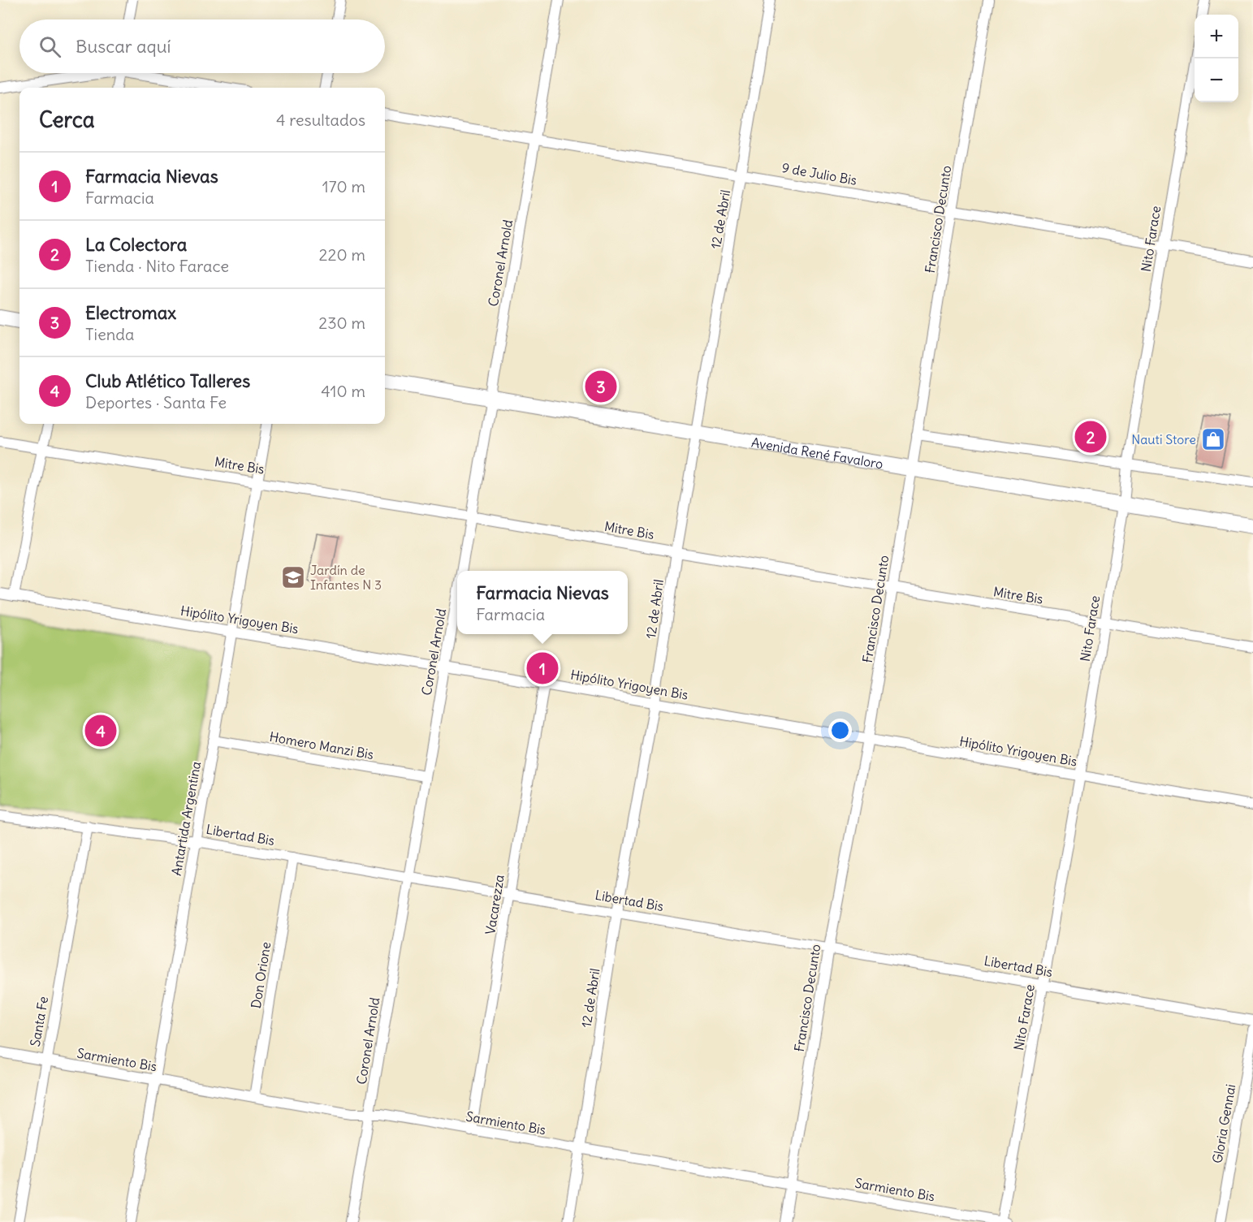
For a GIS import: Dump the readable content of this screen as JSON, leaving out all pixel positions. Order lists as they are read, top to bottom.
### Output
{
  "streets": {
    "main road": ["Avenida René Favaloro"],
    "street": [
      "9 de Julio Bis",
      "12 de Abril",
      "Francisco Decunto",
      "Nito Farace",
      "Coronel Arnold",
      "Mitre Bis",
      "Hipólito Yrigoyen Bis",
      "Homero Manzi Bis",
      "Antartida Argentina",
      "Libertad Bis",
      "Vacarezza",
      "Don Orione",
      "Santa Fe",
      "Sarmiento Bis",
      "Gloria Gennai"
    ]
  },
  "crossings": [
    ["9 de Julio Bis", "12 de Abril"],
    ["9 de Julio Bis", "Francisco Decunto"],
    ["9 de Julio Bis", "Nito Farace"],
    ["9 de Julio Bis", "Coronel Arnold"],
    ["12 de Abril", "Avenida René Favaloro"],
    ["12 de Abril", "Mitre Bis"],
    ["12 de Abril", "Hipólito Yrigoyen Bis"],
    ["12 de Abril", "Libertad Bis"],
    ["12 de Abril", "Sarmiento Bis"],
    ["Francisco Decunto", "Avenida René Favaloro"],
    ["Francisco Decunto", "Mitre Bis"],
    ["Francisco Decunto", "Hipólito Yrigoyen Bis"],
    ["Francisco Decunto", "Libertad Bis"],
    ["Francisco Decunto", "Sarmiento Bis"],
    ["Nito Farace", "Avenida René Favaloro"],
    ["Nito Farace", "Mitre Bis"],
    ["Nito Farace", "Hipólito Yrigoyen Bis"],
    ["Nito Farace", "Libertad Bis"],
    ["Nito Farace", "Sarmiento Bis"],
    ["Coronel Arnold", "Avenida René Favaloro"],
    ["Coronel Arnold", "Mitre Bis"],
    ["Coronel Arnold", "Hipólito Yrigoyen Bis"],
    ["Coronel Arnold", "Homero Manzi Bis"],
    ["Coronel Arnold", "Libertad Bis"],
    ["Coronel Arnold", "Sarmiento Bis"],
    ["Mitre Bis", "Antartida Argentina"],
    ["Hipólito Yrigoyen Bis", "Antartida Argentina"],
    ["Hipólito Yrigoyen Bis", "Vacarezza"],
    ["Homero Manzi Bis", "Antartida Argentina"],
    ["Antartida Argentina", "Libertad Bis"],
    ["Antartida Argentina", "Sarmiento Bis"],
    ["Libertad Bis", "Vacarezza"],
    ["Libertad Bis", "Don Orione"],
    ["Libertad Bis", "Santa Fe"],
    ["Vacarezza", "Sarmiento Bis"],
    ["Don Orione", "Sarmiento Bis"],
    ["Santa Fe", "Sarmiento Bis"]
  ],
  "places": {
    "shop": ["Nauti Store"],
    "school or university": ["Jardín de Infantes N 3"]
  },
  "page": {
    "map_buttons": ["+", "−"],
    "search": "Buscar aquí",
    "heading": ["Cerca", "4 resultados"],
    "list": [
      {
        "mark": "1",
        "name": "Farmacia Nievas",
        "note": "Farmacia",
        "value": "170 m"
      },
      {
        "mark": "2",
        "name": "La Colectora",
        "note": "Tienda · Nito Farace",
        "value": "220 m"
      },
      {
        "mark": "3",
        "name": "Electromax",
        "note": "Tienda",
        "value": "230 m"
      },
      {
        "mark": "4",
        "name": "Club Atlético Talleres",
        "note": "Deportes · Santa Fe",
        "value": "410 m"
      }
    ],
    "pins": [
      "3",
      "2",
      "1",
      "4"
    ],
    "popup": ["Farmacia Nievas", "Farmacia"]
  }
}
